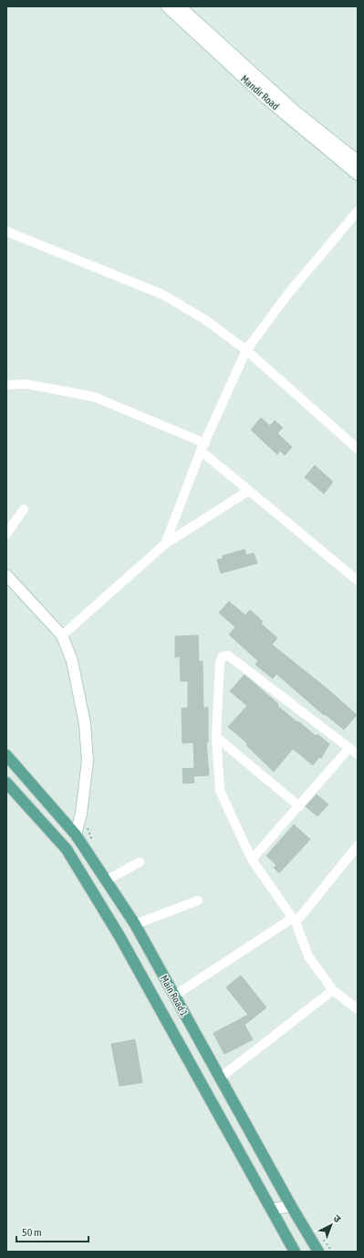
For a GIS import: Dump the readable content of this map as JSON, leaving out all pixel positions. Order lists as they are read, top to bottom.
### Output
{
  "streets": {
    "main road": ["Main Road 1"],
    "street": ["Mandir Road"]
  },
  "scale_bar": "50 m",
  "north": "top right"
}
